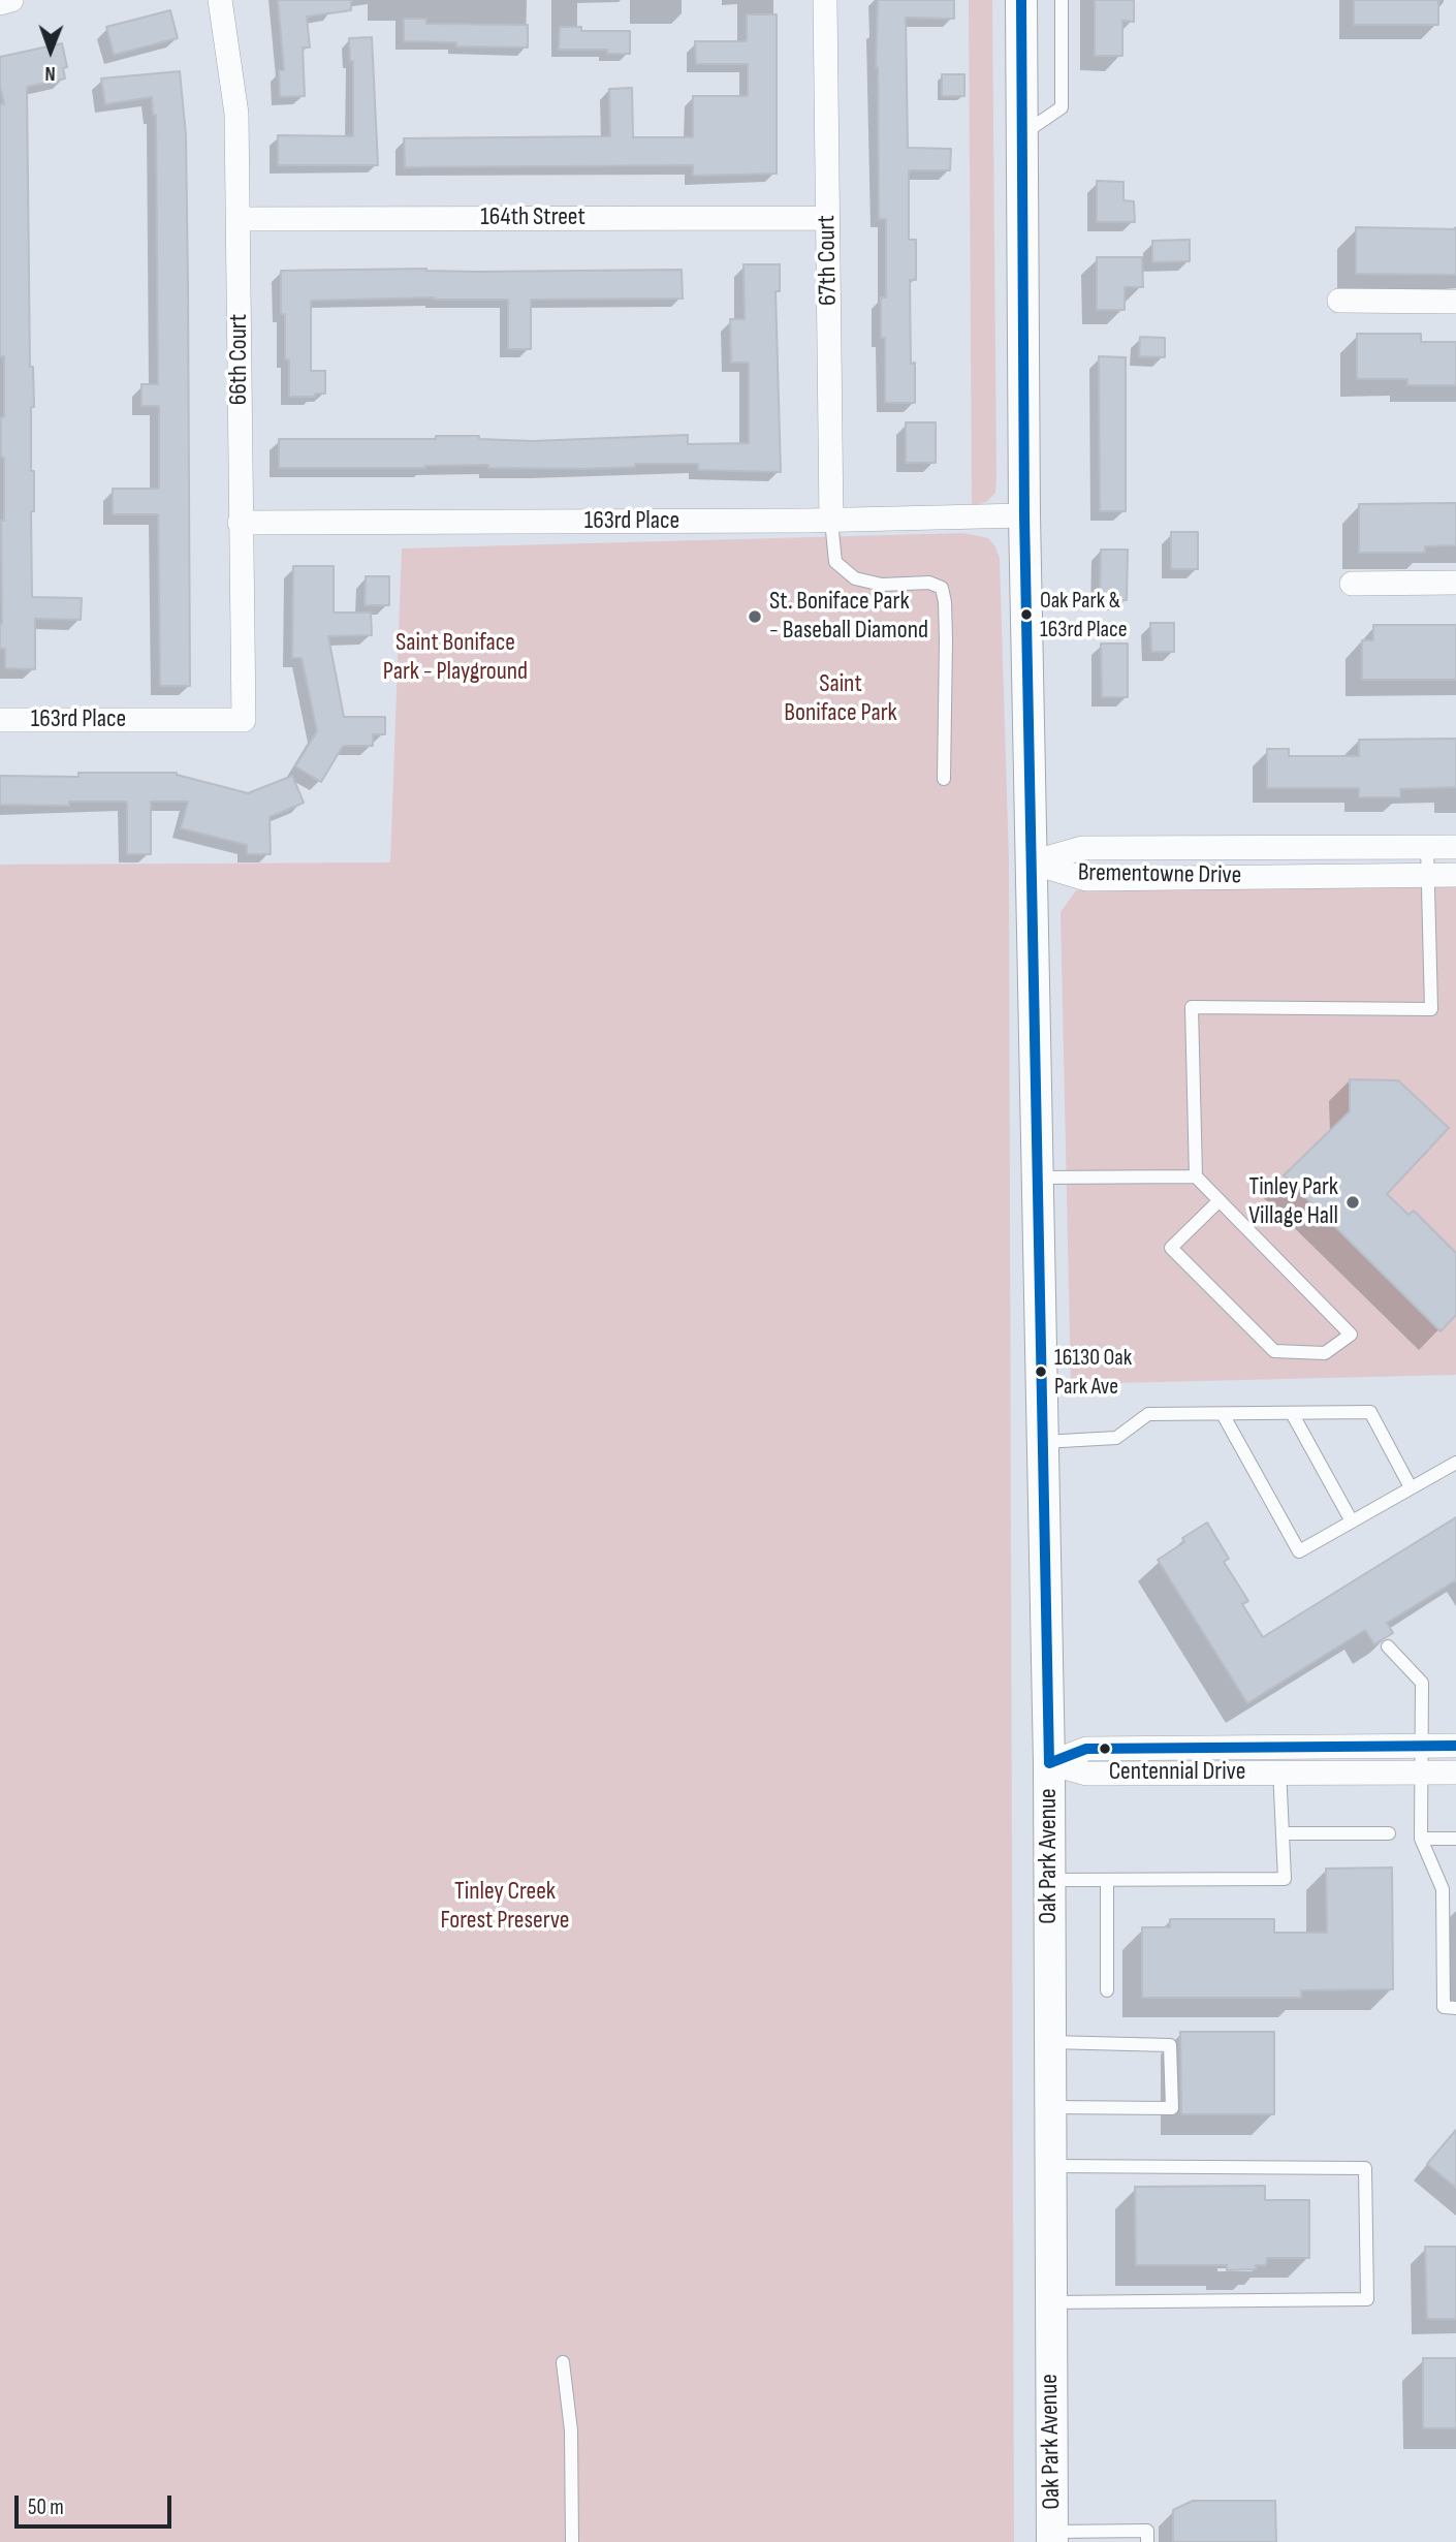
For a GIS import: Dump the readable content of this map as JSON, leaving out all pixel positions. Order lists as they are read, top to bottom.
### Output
{
  "streets": {
    "street": [
      "164th Street",
      "67th Court",
      "66th Court",
      "163rd Place",
      "Brementowne Drive",
      "Centennial Drive",
      "Oak Park Avenue"
    ]
  },
  "crossings": [
    ["164th Street", "67th Court"],
    ["164th Street", "66th Court"],
    ["67th Court", "163rd Place"],
    ["66th Court", "163rd Place"],
    ["163rd Place", "Oak Park Avenue"],
    ["Brementowne Drive", "Oak Park Avenue"],
    ["Centennial Drive", "Oak Park Avenue"]
  ],
  "parks": ["Saint Boniface Park - Playground", "Saint Boniface Park", "Tinley Creek Forest Preserve"],
  "places": [
    "Oak Park & 163rd Place",
    "St. Boniface Park - Baseball Diamond",
    "Tinley Park Village Hall",
    "16130 Oak Park Ave"
  ],
  "scale_bar": "50 m",
  "north": "bottom"
}
